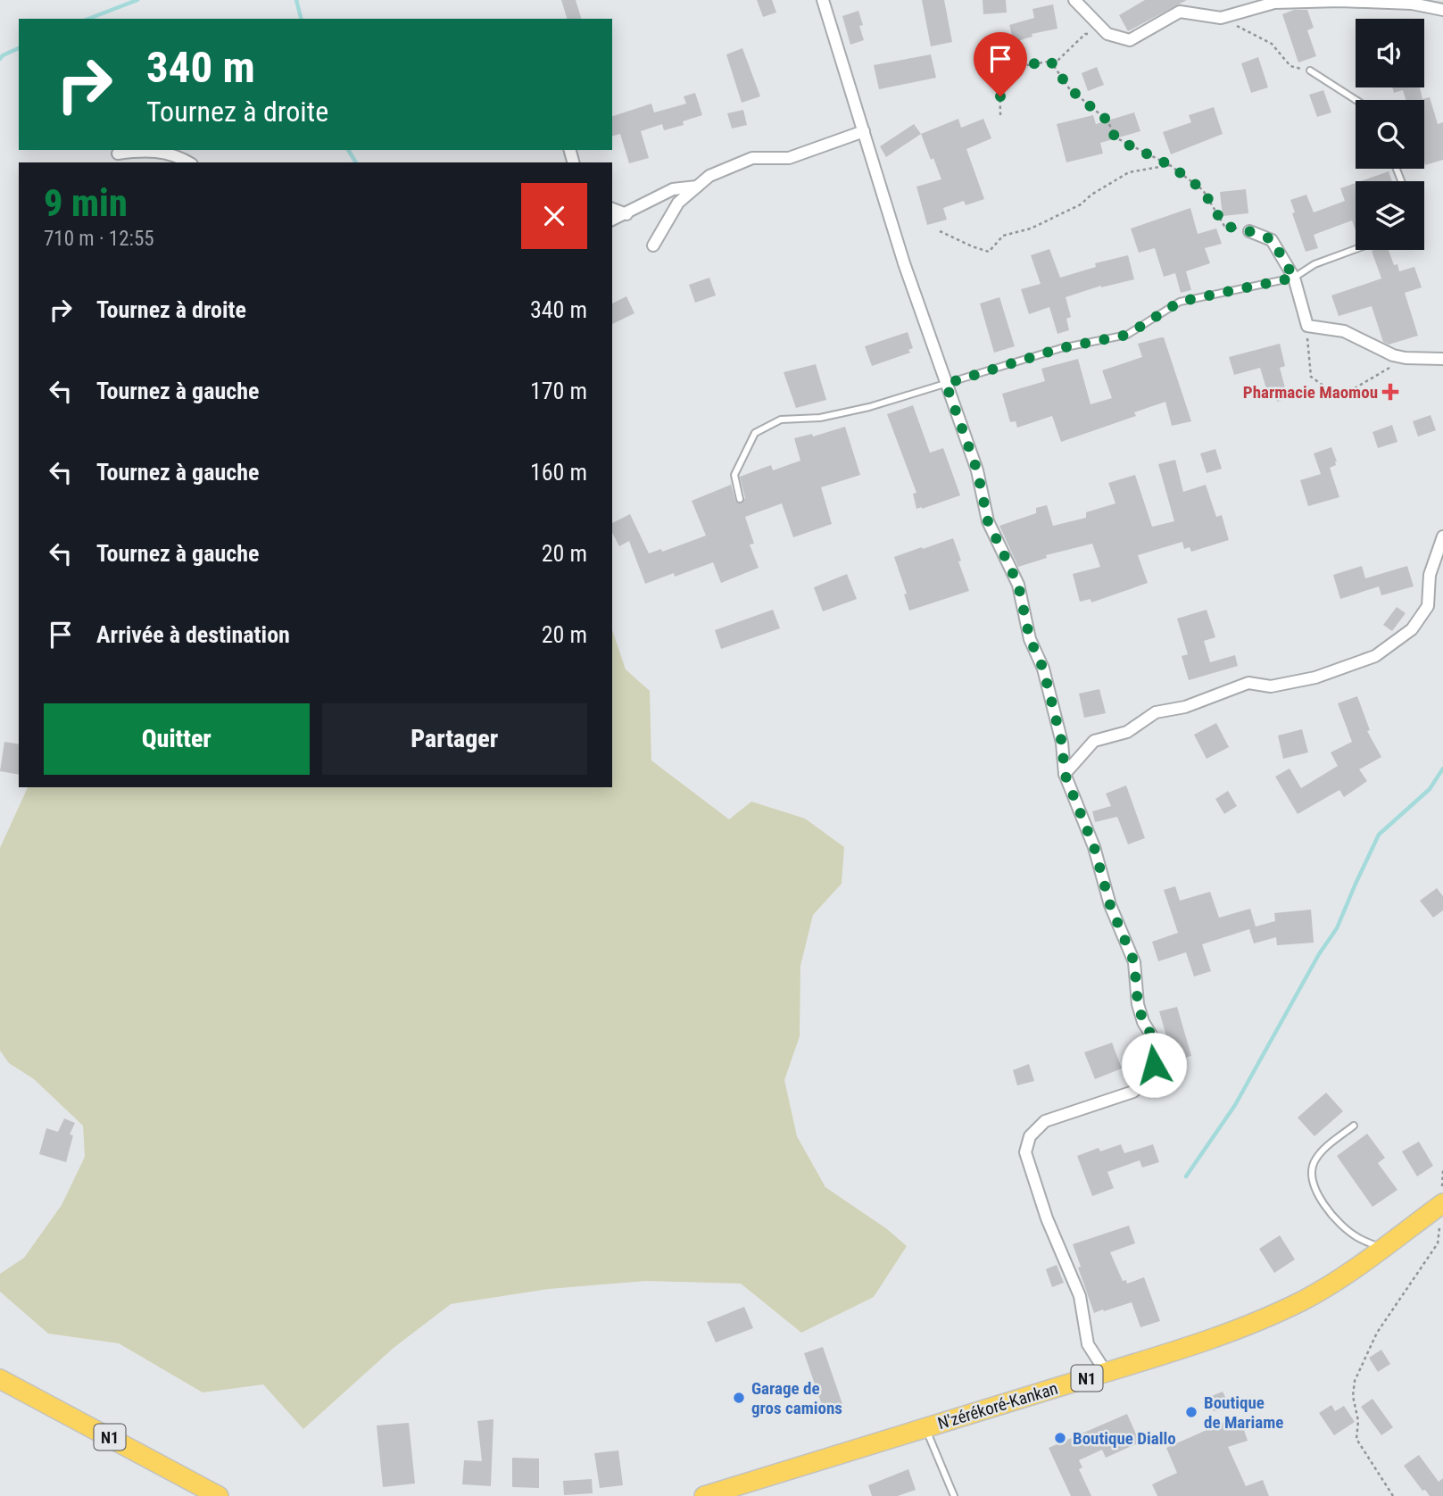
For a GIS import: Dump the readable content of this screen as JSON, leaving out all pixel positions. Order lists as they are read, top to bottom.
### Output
{
  "streets": {
    "highway": ["N1", "N'zérékoré-Kankan"]
  },
  "places": {
    "health": ["Pharmacie Maomou"],
    "other": ["Garage de gros camions", "Boutique de Mariame", "Boutique Diallo"]
  },
  "page": {
    "turn": ["340 m", "Tournez à droite"],
    "heading": ["9 min", "710 m · 12:55"],
    "list": [
      {
        "name": "Tournez à droite",
        "value": "340 m"
      },
      {
        "name": "Tournez à gauche",
        "value": "170 m"
      },
      {
        "name": "Tournez à gauche",
        "value": "160 m"
      },
      {
        "name": "Tournez à gauche",
        "value": "20 m"
      },
      {
        "name": "Arrivée à destination",
        "value": "20 m"
      }
    ],
    "buttons": ["Quitter", "Partager"]
  }
}
